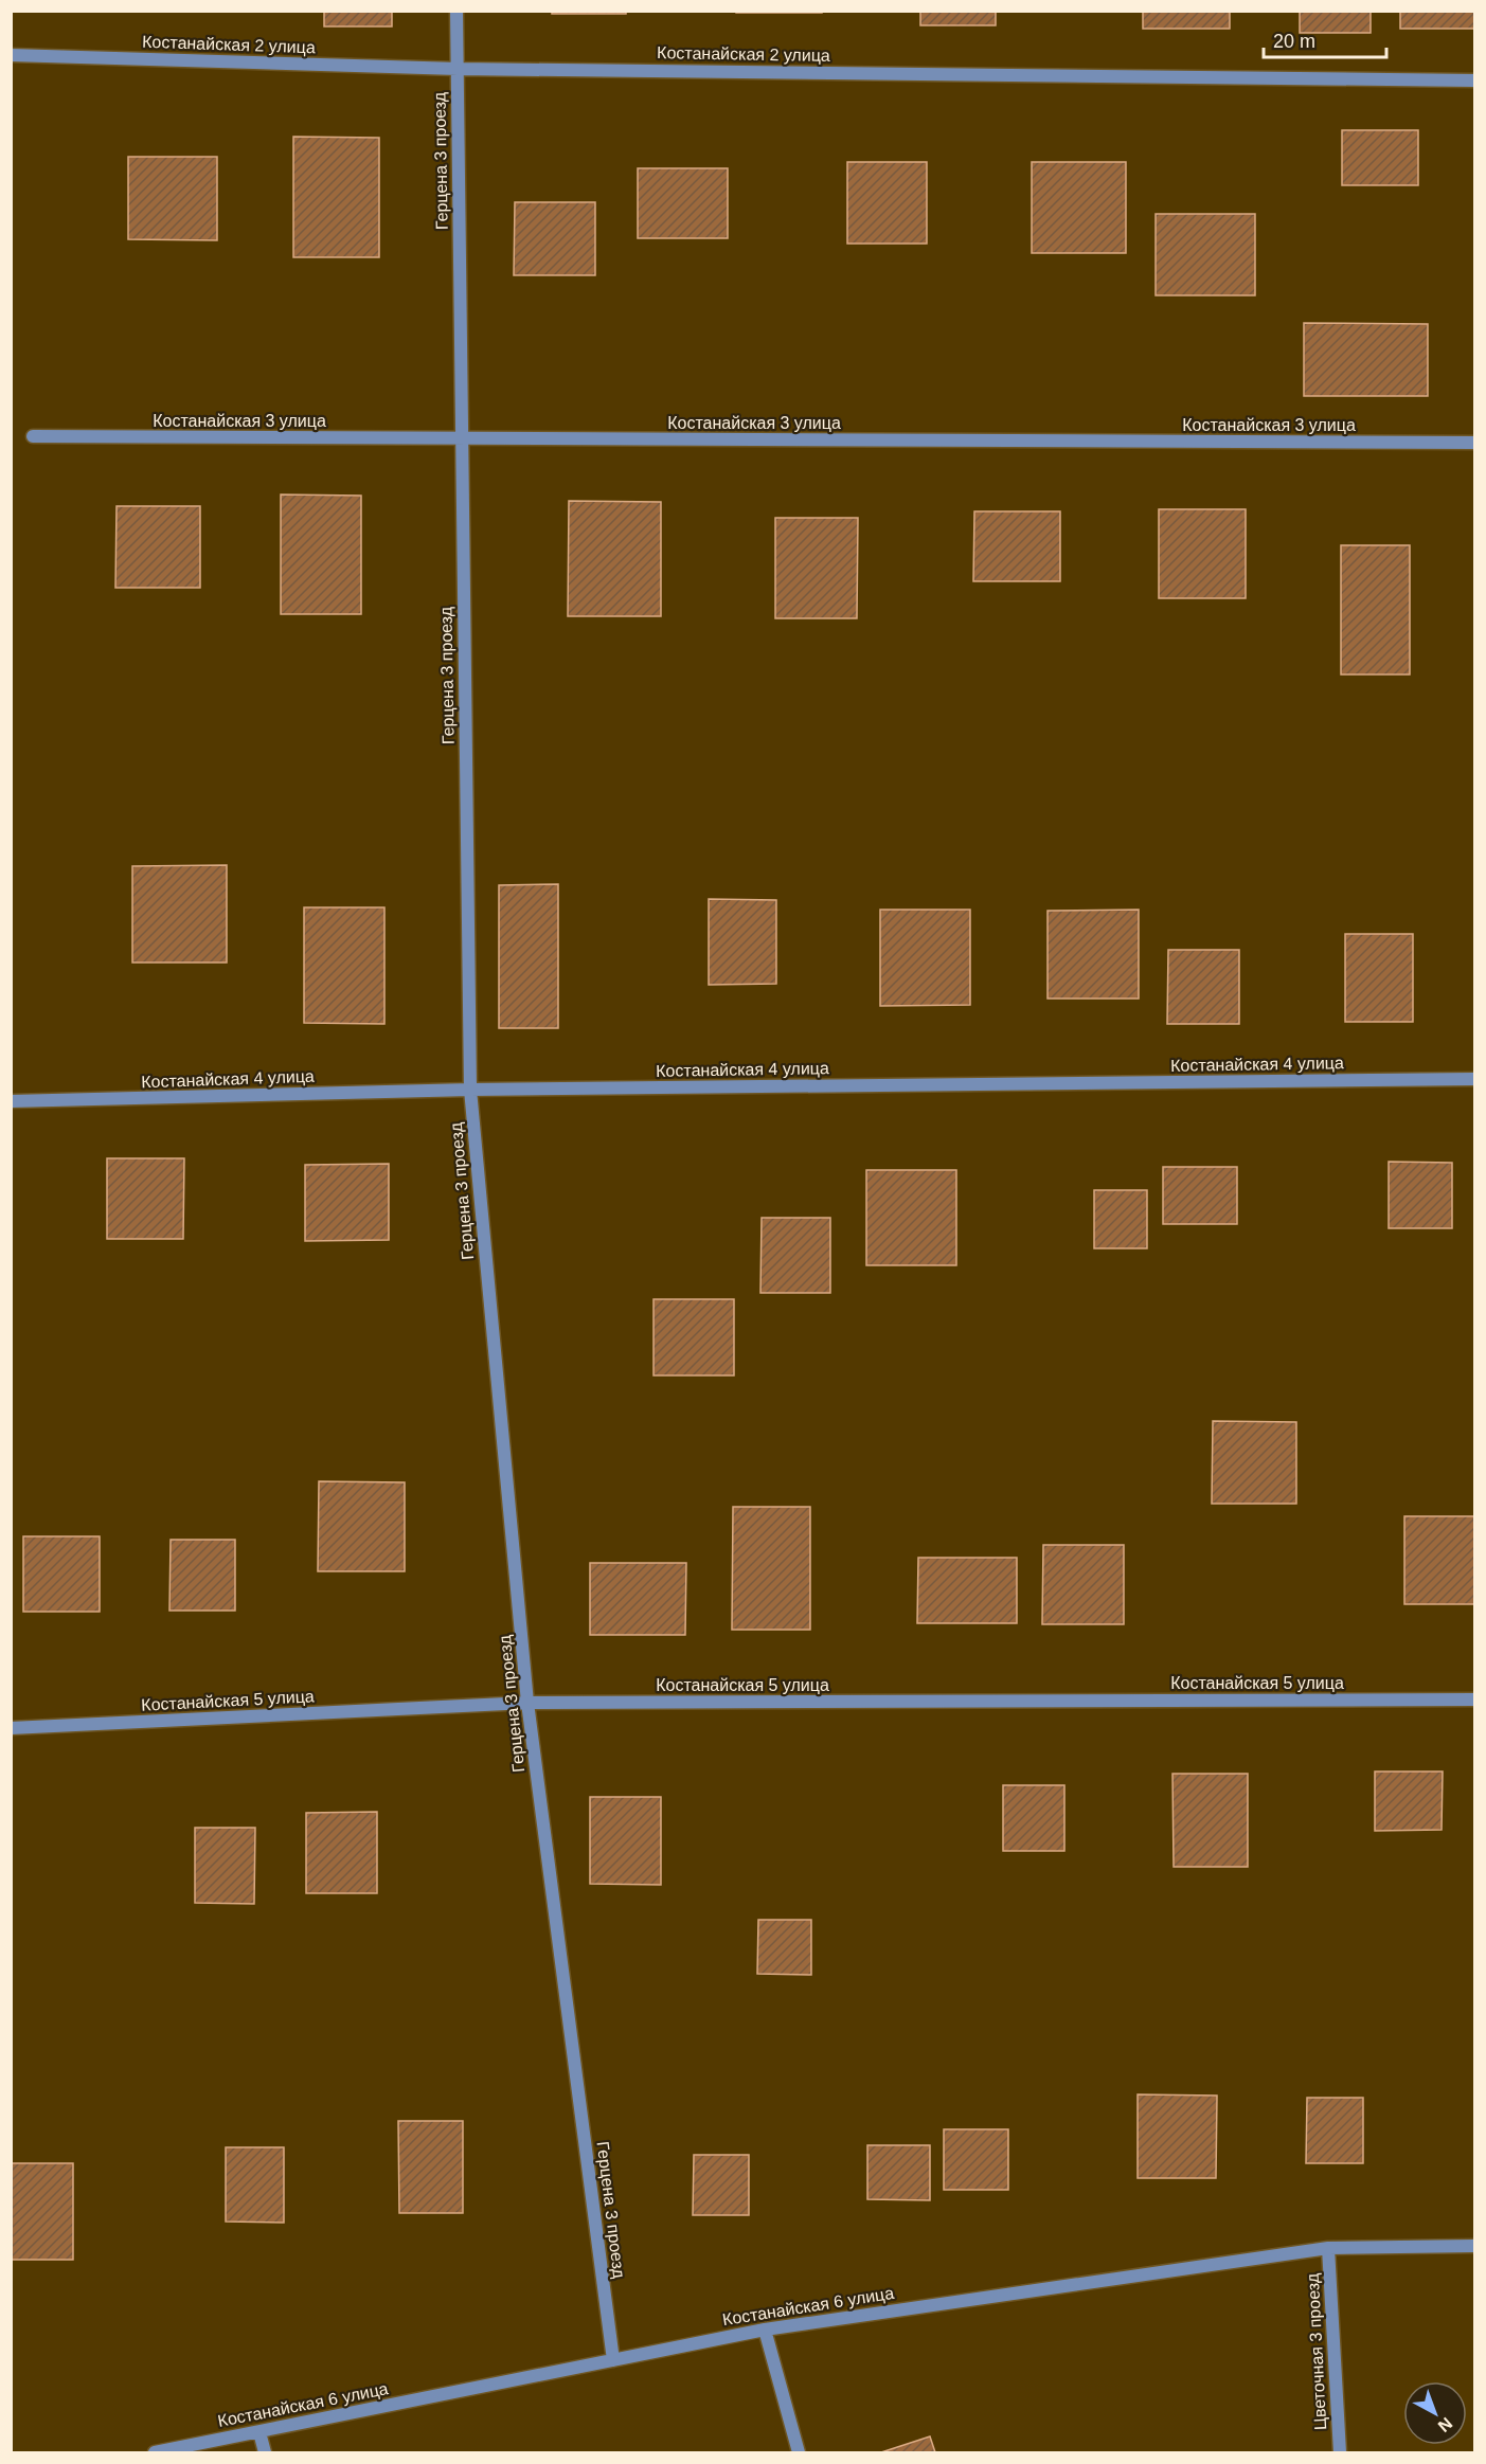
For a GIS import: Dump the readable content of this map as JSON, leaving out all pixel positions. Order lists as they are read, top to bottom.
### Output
{
  "streets": {
    "street": [
      "Костанайская 2 улица",
      "Герцена 3 проезд",
      "Костанайская 3 улица",
      "Костанайская 4 улица",
      "Костанайская 5 улица",
      "Костанайская 6 улица",
      "Цветочная 3 проезд"
    ]
  },
  "crossings": [
    ["Костанайская 2 улица", "Герцена 3 проезд"],
    ["Герцена 3 проезд", "Костанайская 3 улица"],
    ["Герцена 3 проезд", "Костанайская 4 улица"],
    ["Герцена 3 проезд", "Костанайская 5 улица"],
    ["Герцена 3 проезд", "Костанайская 6 улица"],
    ["Костанайская 6 улица", "Цветочная 3 проезд"]
  ],
  "scale_bar": "20 m",
  "north": "bottom right"
}
